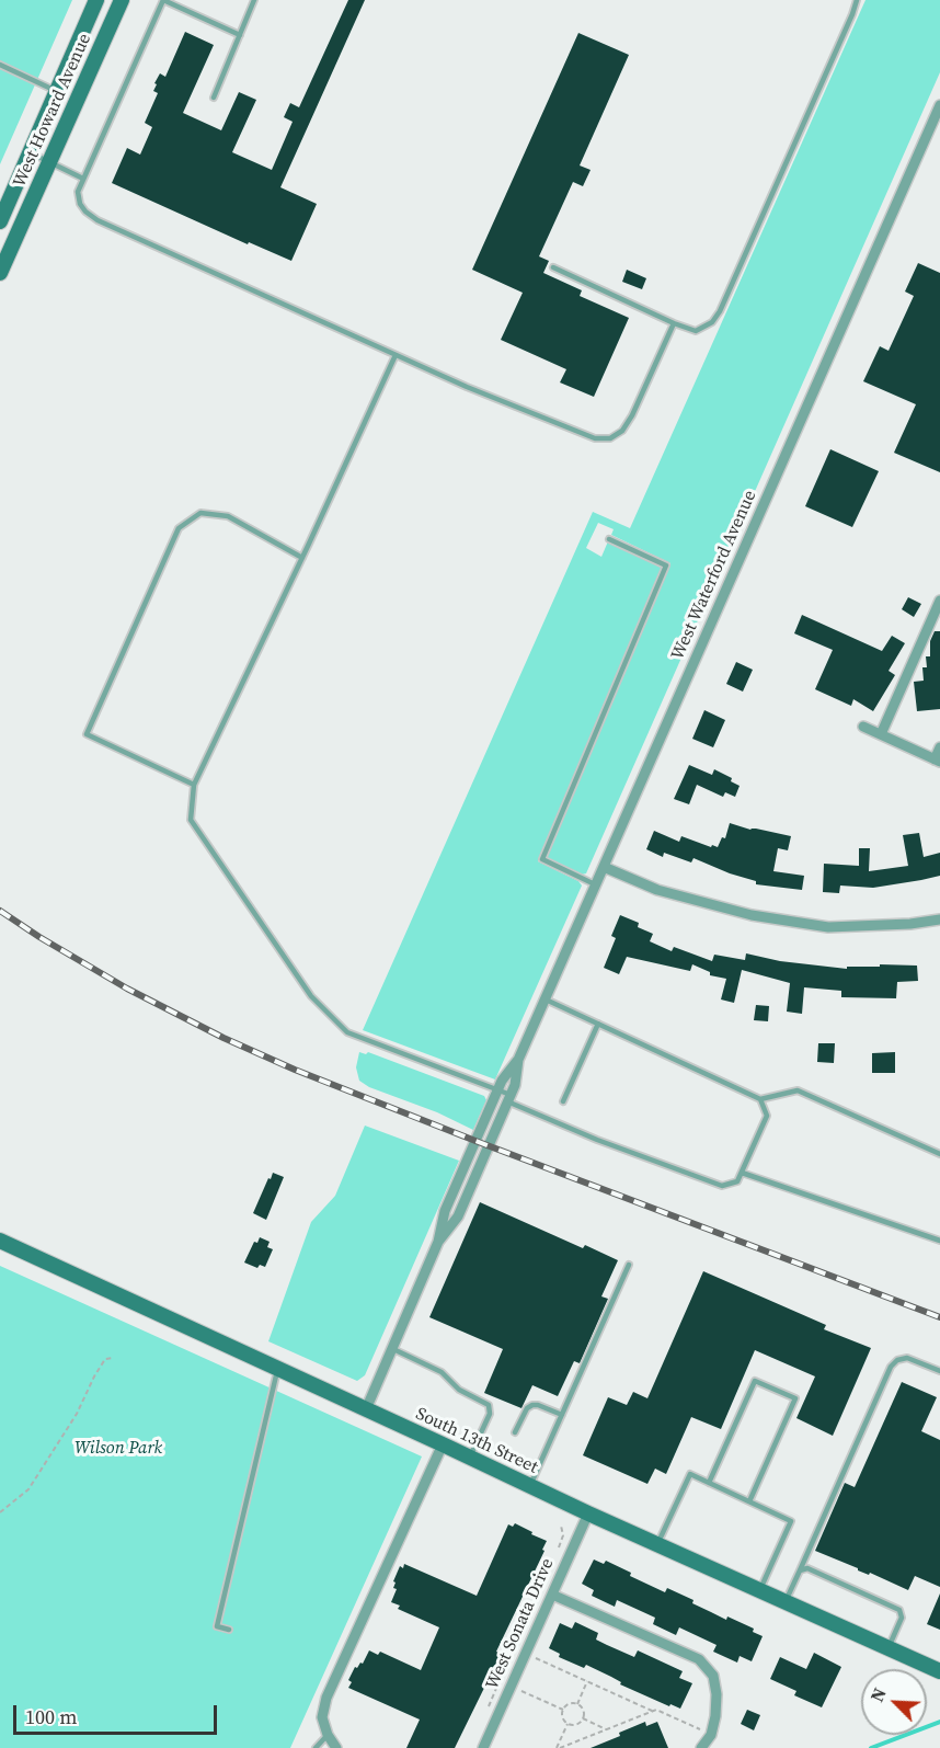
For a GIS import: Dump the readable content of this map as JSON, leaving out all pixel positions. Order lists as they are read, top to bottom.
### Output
{
  "streets": {
    "street": [
      "West Howard Avenue",
      "West Waterford Avenue",
      "South 13th Street",
      "West Sonata Drive"
    ]
  },
  "crossings": [
    ["West Waterford Avenue", "South 13th Street"],
    ["South 13th Street", "West Sonata Drive"]
  ],
  "parks": ["Wilson Park"],
  "scale_bar": "100 m",
  "north": "top left"
}
